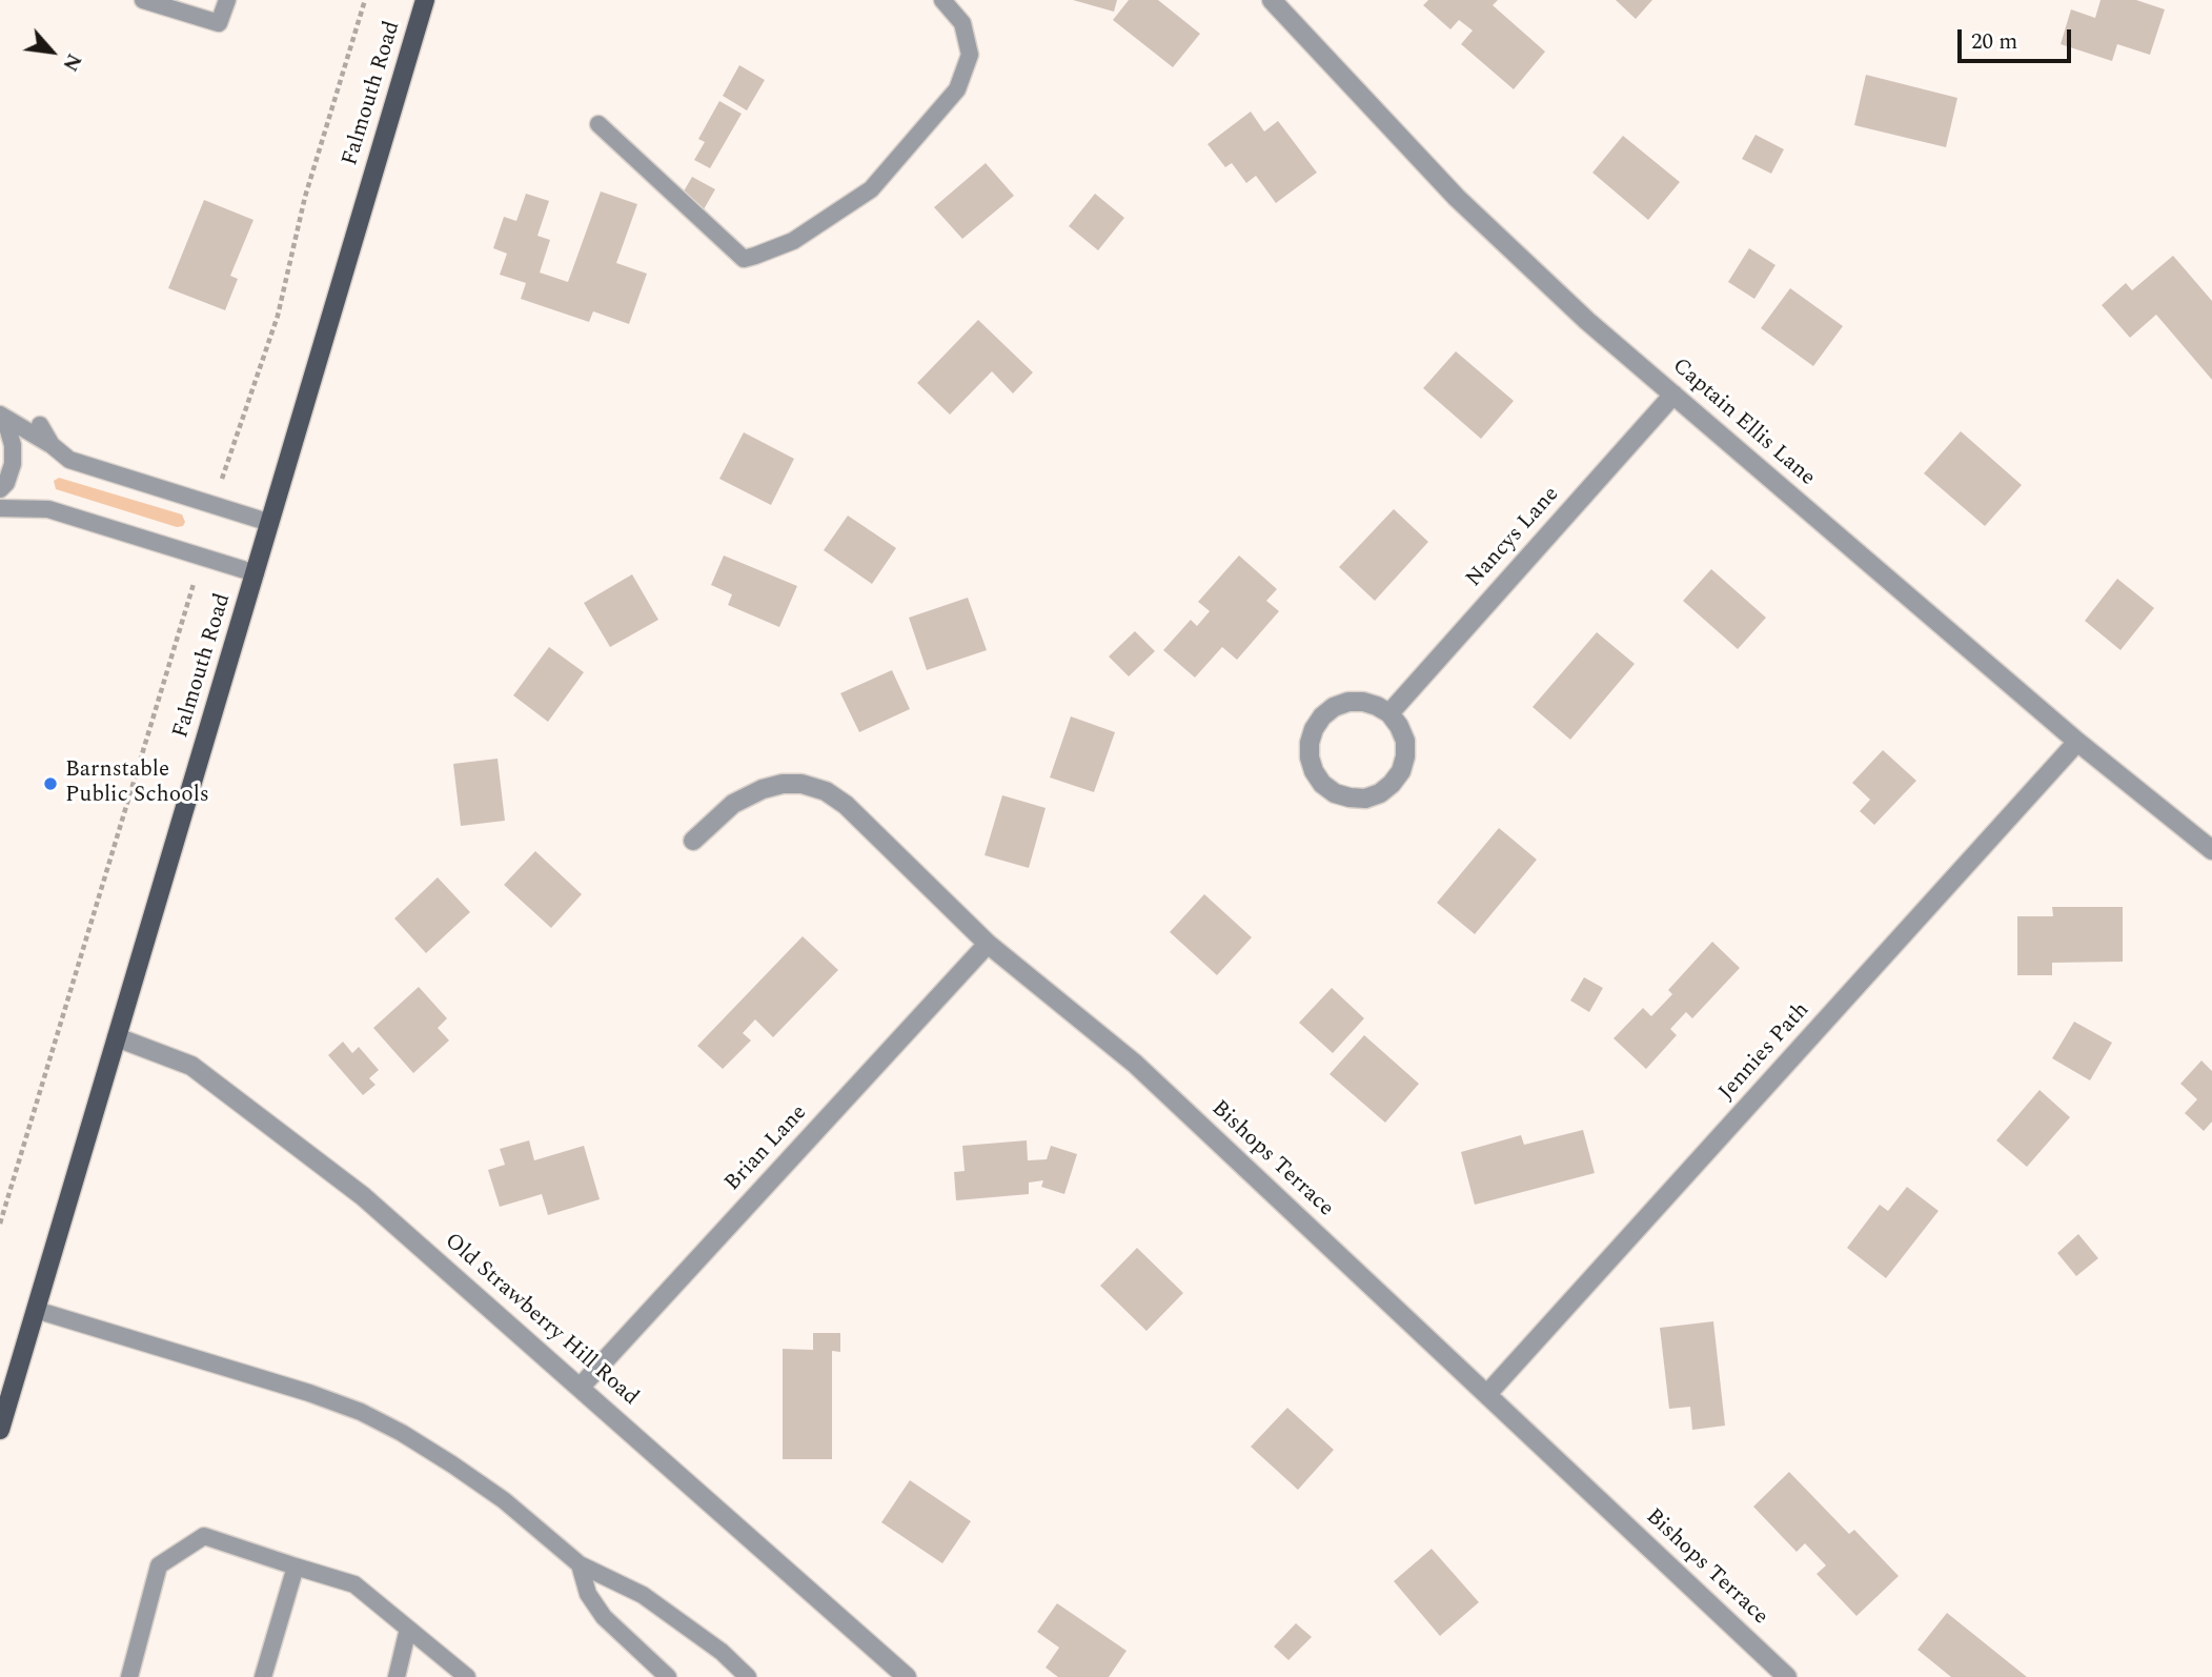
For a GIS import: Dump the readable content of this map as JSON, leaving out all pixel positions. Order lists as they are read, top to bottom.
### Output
{
  "streets": {
    "main road": ["Falmouth Road"],
    "street": [
      "Captain Ellis Lane",
      "Nancys Lane",
      "Jennies Path",
      "Brian Lane",
      "Bishops Terrace",
      "Old Strawberry Hill Road"
    ]
  },
  "crossings": [
    ["Falmouth Road", "Old Strawberry Hill Road"],
    ["Captain Ellis Lane", "Nancys Lane"],
    ["Captain Ellis Lane", "Jennies Path"],
    ["Jennies Path", "Bishops Terrace"],
    ["Brian Lane", "Bishops Terrace"],
    ["Brian Lane", "Old Strawberry Hill Road"]
  ],
  "places": ["Barnstable Public Schools"],
  "scale_bar": "20 m",
  "north": "bottom right"
}
